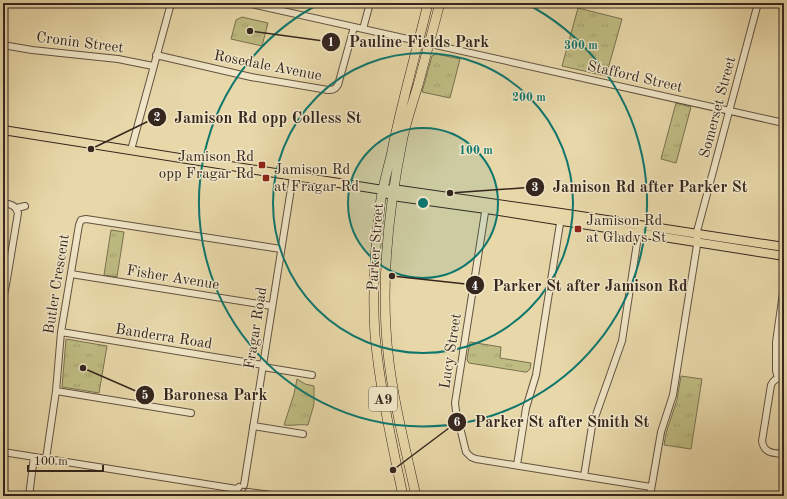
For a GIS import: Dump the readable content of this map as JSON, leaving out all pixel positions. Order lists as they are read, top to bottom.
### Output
{
  "streets": {
    "highway": ["Parker Street", "A9"],
    "street": [
      "Cronin Street",
      "Rosedale Avenue",
      "Stafford Street",
      "Somerset Street",
      "Fisher Avenue",
      "Butler Crescent",
      "Fragar Road",
      "Banderra Road",
      "Lucy Street"
    ]
  },
  "crossings": [
    ["Rosedale Avenue", "Stafford Street"],
    ["Stafford Street", "Somerset Street"],
    ["Stafford Street", "Parker Street"],
    ["Somerset Street", "Lucy Street"],
    ["Fisher Avenue", "Butler Crescent"],
    ["Fisher Avenue", "Fragar Road"],
    ["Butler Crescent", "Fragar Road"],
    ["Butler Crescent", "Banderra Road"],
    ["Fragar Road", "Banderra Road"]
  ],
  "places": {
    "other": [
      "Pauline Fields Park",
      "Jamison Rd opp Colless St",
      "Jamison Rd after Parker St",
      "Parker St after Jamison Rd",
      "Baronesa Park",
      "Parker St after Smith St"
    ],
    "transit": ["Jamison Rd opp Fragar Rd", "Jamison Rd at Fragar Rd", "Jamison Rd at Gladys St"]
  },
  "scale_bar": "100 m",
  "rings": ["300 m", "200 m", "100 m"]
}
